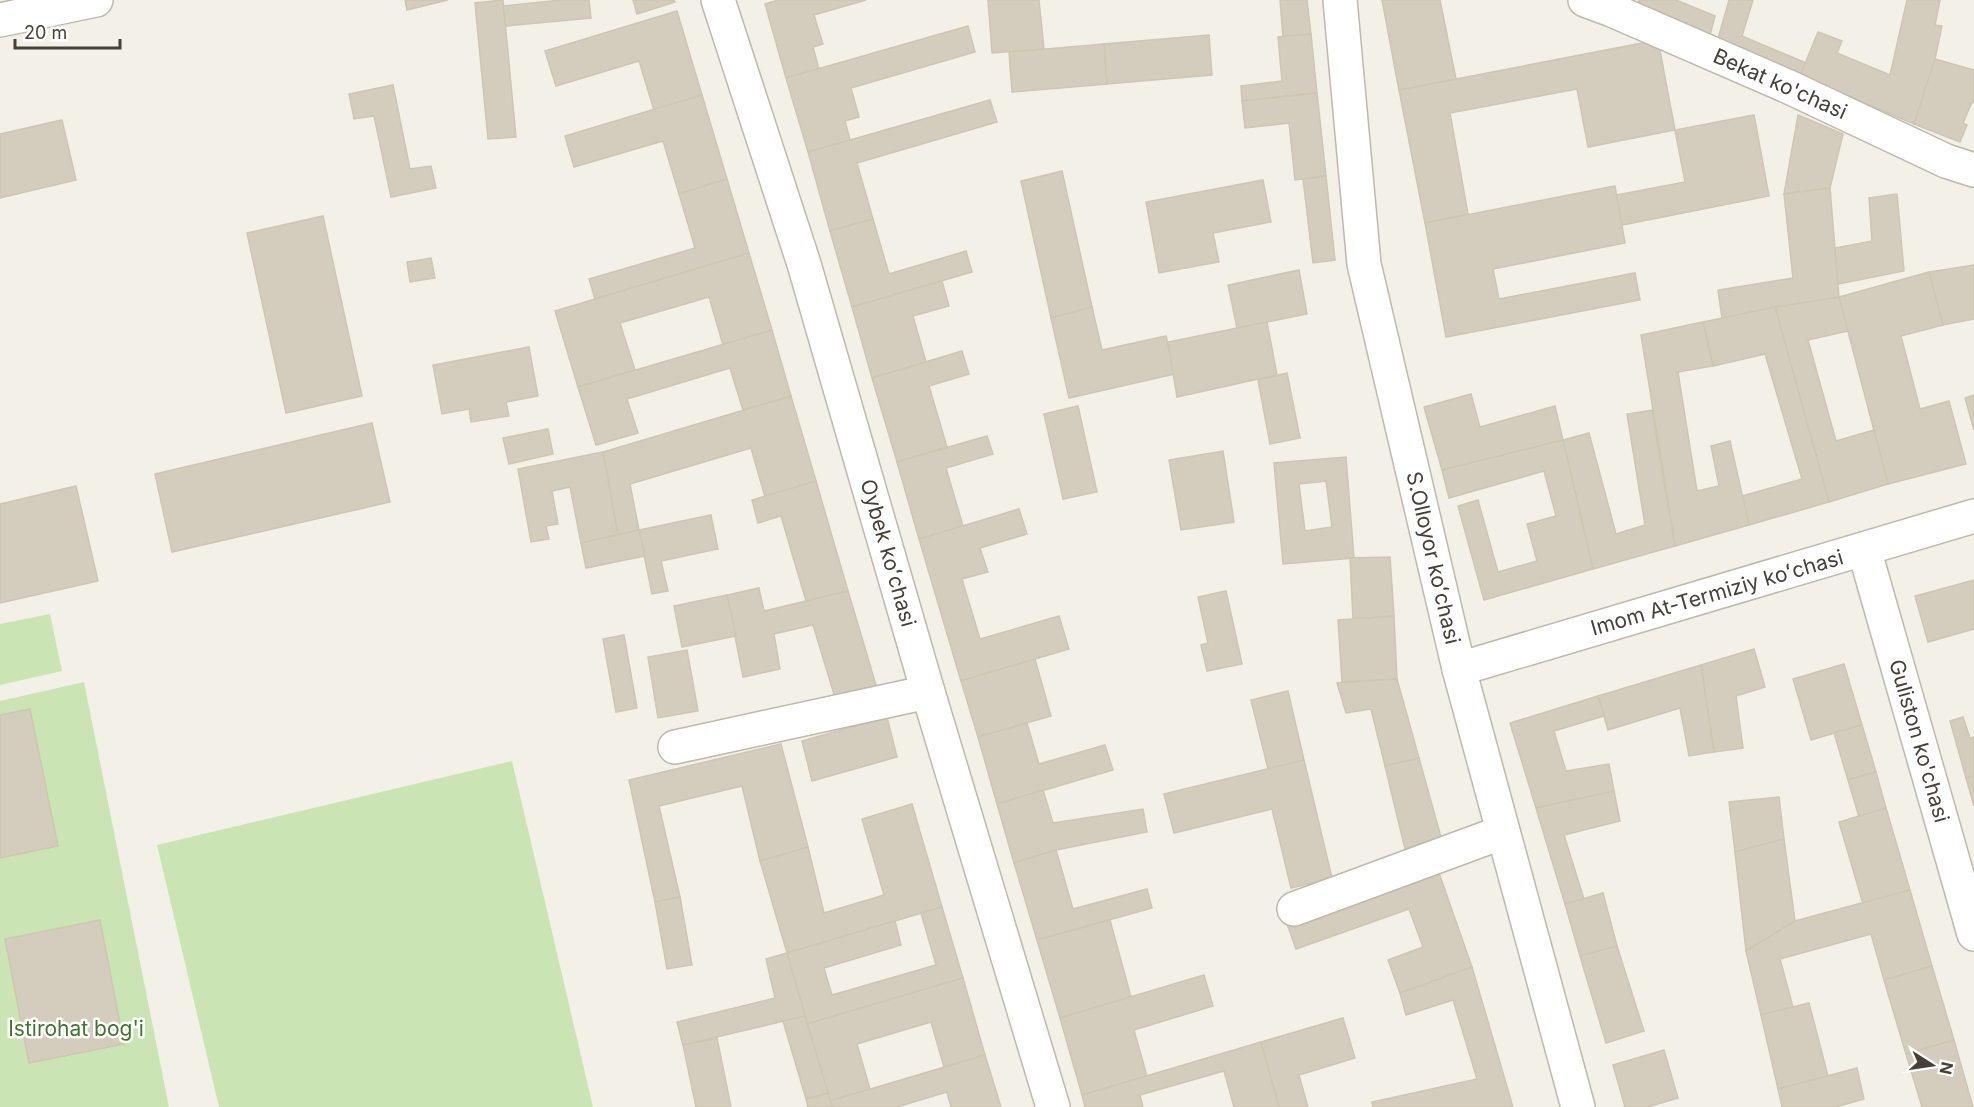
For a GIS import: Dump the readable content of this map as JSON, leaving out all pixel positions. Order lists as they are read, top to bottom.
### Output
{
  "streets": {
    "street": [
      "Bekat ko'chasi",
      "Oybek koʻchasi",
      "S.Olloyor koʻchasi",
      "Imom At-Termiziy koʻchasi",
      "Guliston ko'chasi"
    ]
  },
  "crossings": [
    ["S.Olloyor koʻchasi", "Imom At-Termiziy koʻchasi"],
    ["Imom At-Termiziy koʻchasi", "Guliston ko'chasi"]
  ],
  "parks": ["Istirohat bog'i"],
  "scale_bar": "20 m",
  "north": "right"
}
